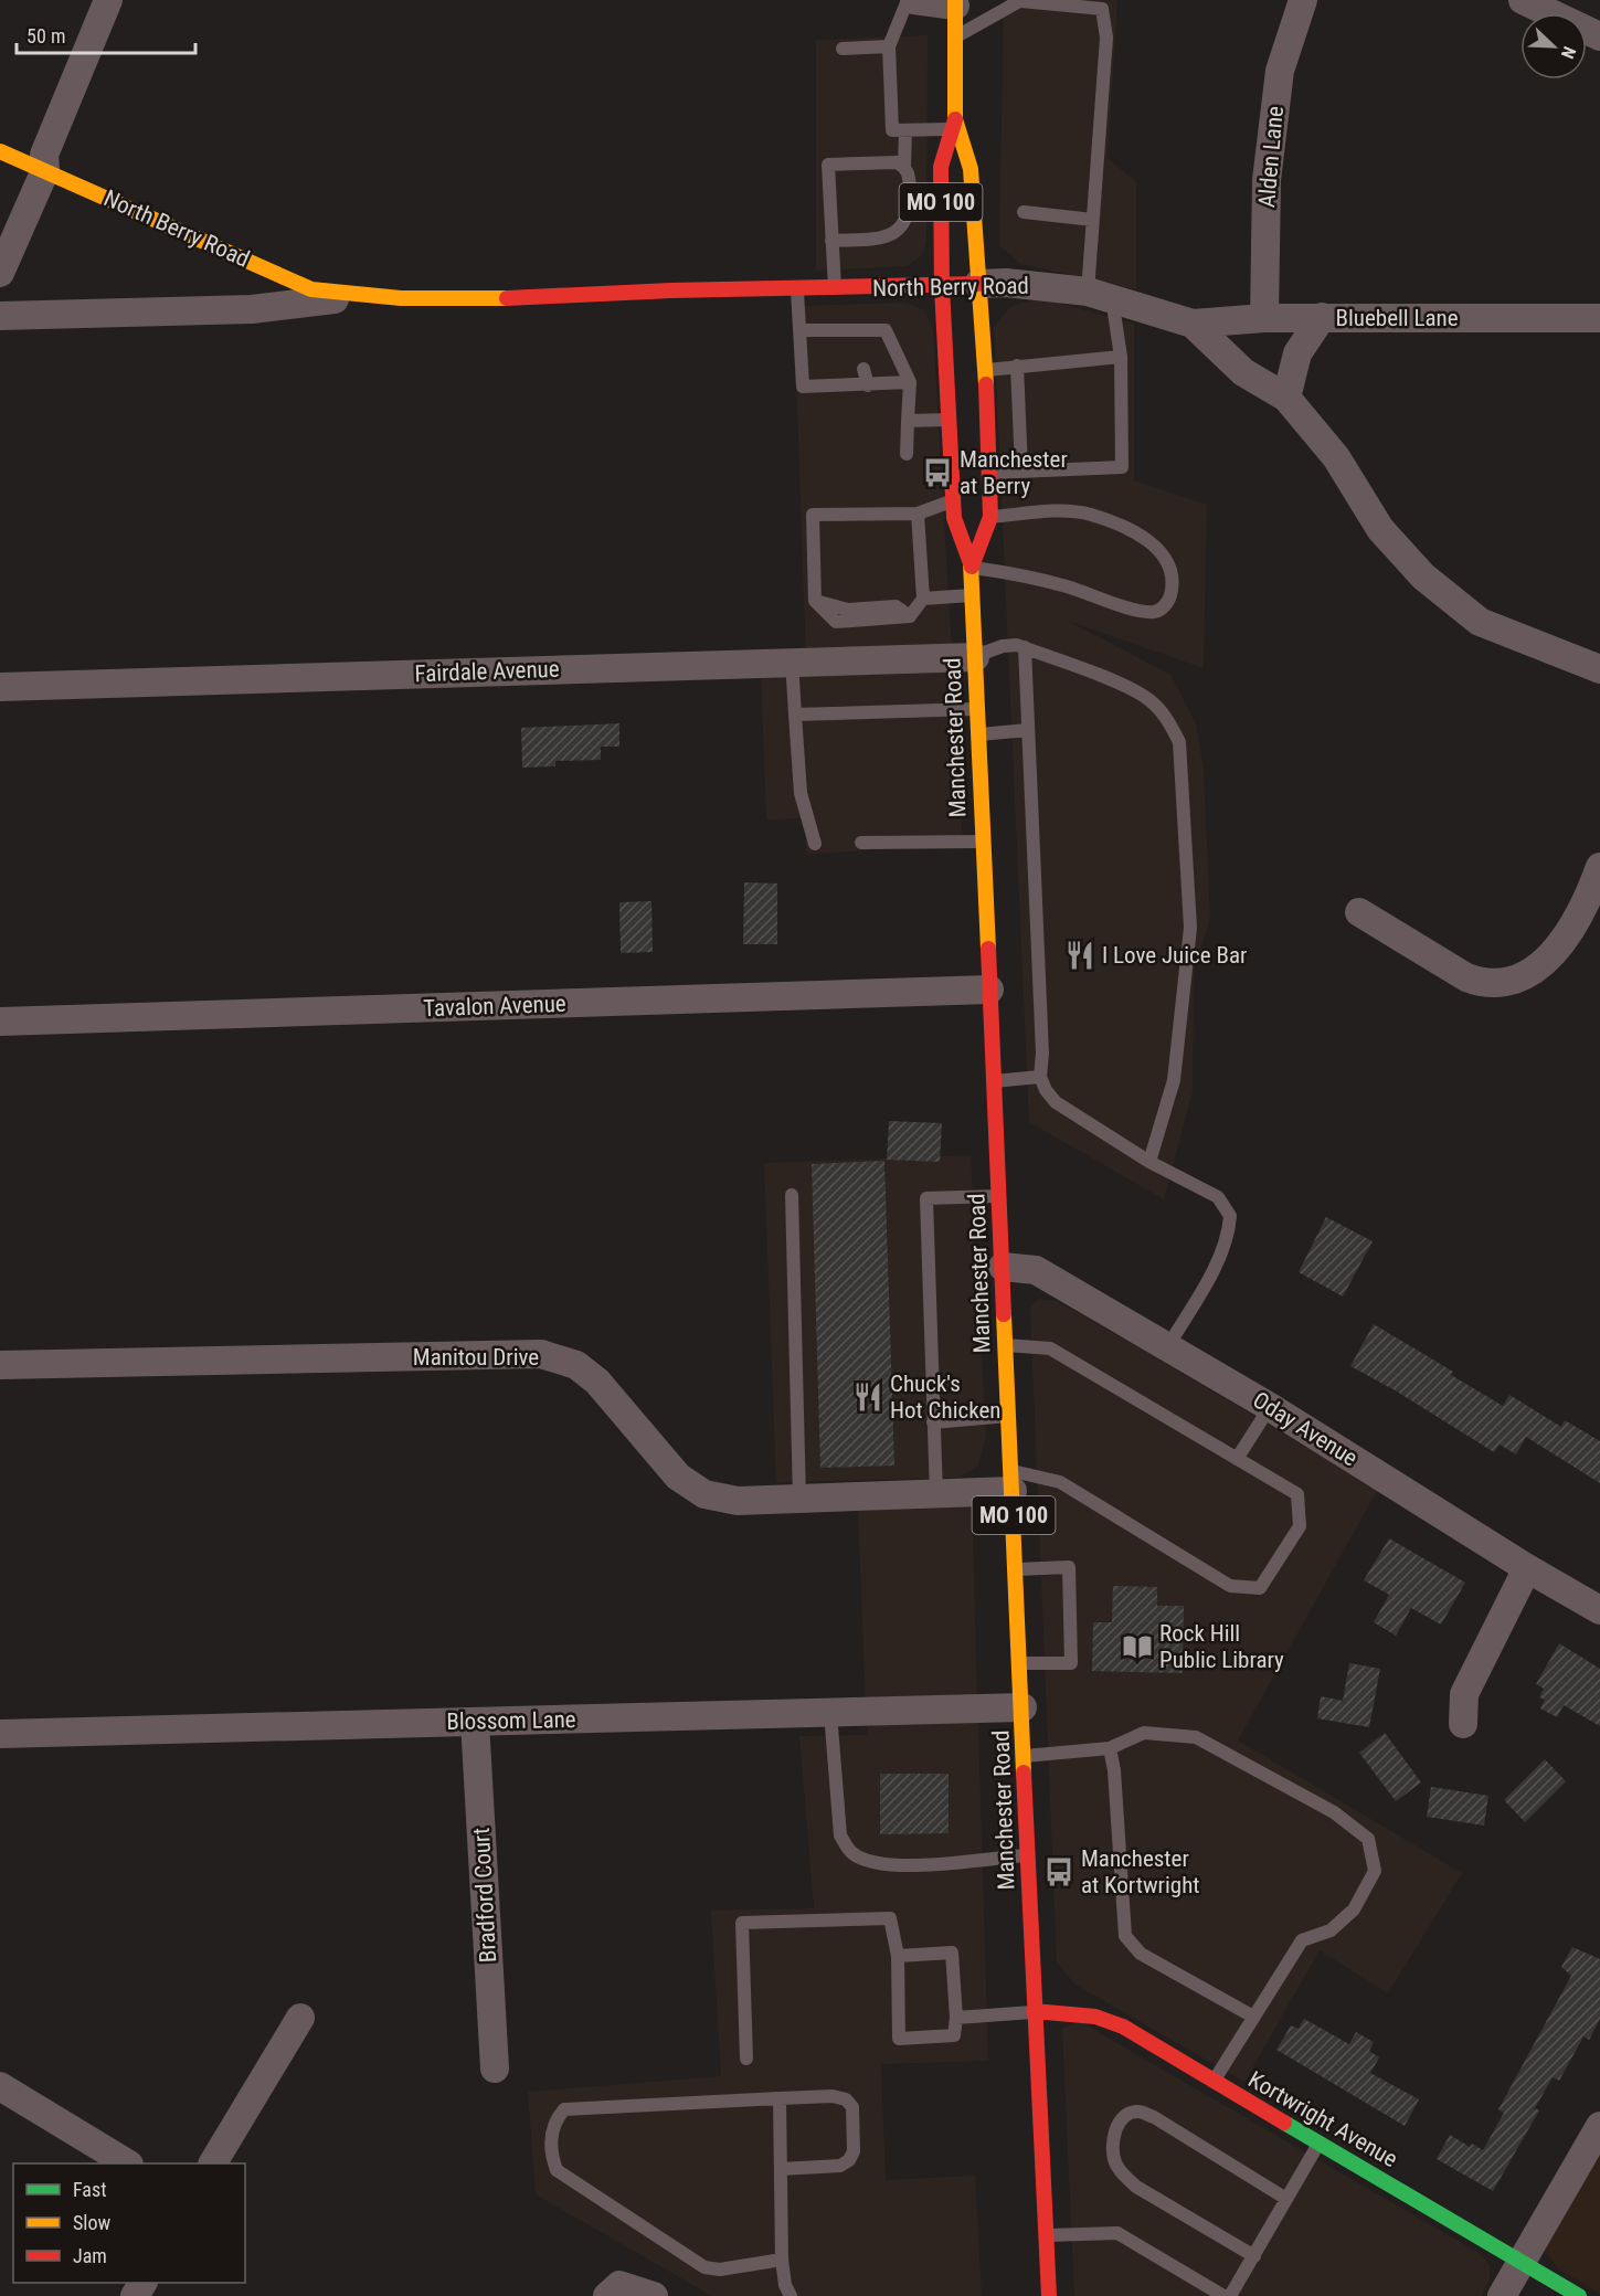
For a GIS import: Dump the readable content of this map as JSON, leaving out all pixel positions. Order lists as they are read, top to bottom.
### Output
{
  "streets": {
    "main road": [
      "MO 100",
      "North Berry Road",
      "Manchester Road",
      "Kortwright Avenue"
    ],
    "street": [
      "Alden Lane",
      "Bluebell Lane",
      "Fairdale Avenue",
      "Tavalon Avenue",
      "Manitou Drive",
      "Oday Avenue",
      "Blossom Lane",
      "Bradford Court"
    ]
  },
  "crossings": [
    ["Alden Lane", "Bluebell Lane"],
    ["North Berry Road", "Bluebell Lane"],
    ["North Berry Road", "Manchester Road"],
    ["Fairdale Avenue", "Manchester Road"],
    ["Manchester Road", "Tavalon Avenue"],
    ["Manchester Road", "Manitou Drive"],
    ["Manchester Road", "Oday Avenue"],
    ["Manchester Road", "Blossom Lane"],
    ["Manchester Road", "Kortwright Avenue"],
    ["Blossom Lane", "Bradford Court"]
  ],
  "places": {
    "bus stop": ["Manchester at Berry", "Manchester at Kortwright"],
    "restaurant": ["I Love Juice Bar", "Chuck's Hot Chicken"],
    "library": ["Rock Hill Public Library"]
  },
  "legend": ["Fast", "Slow", "Jam"],
  "scale_bar": "50 m",
  "north": "bottom right"
}
